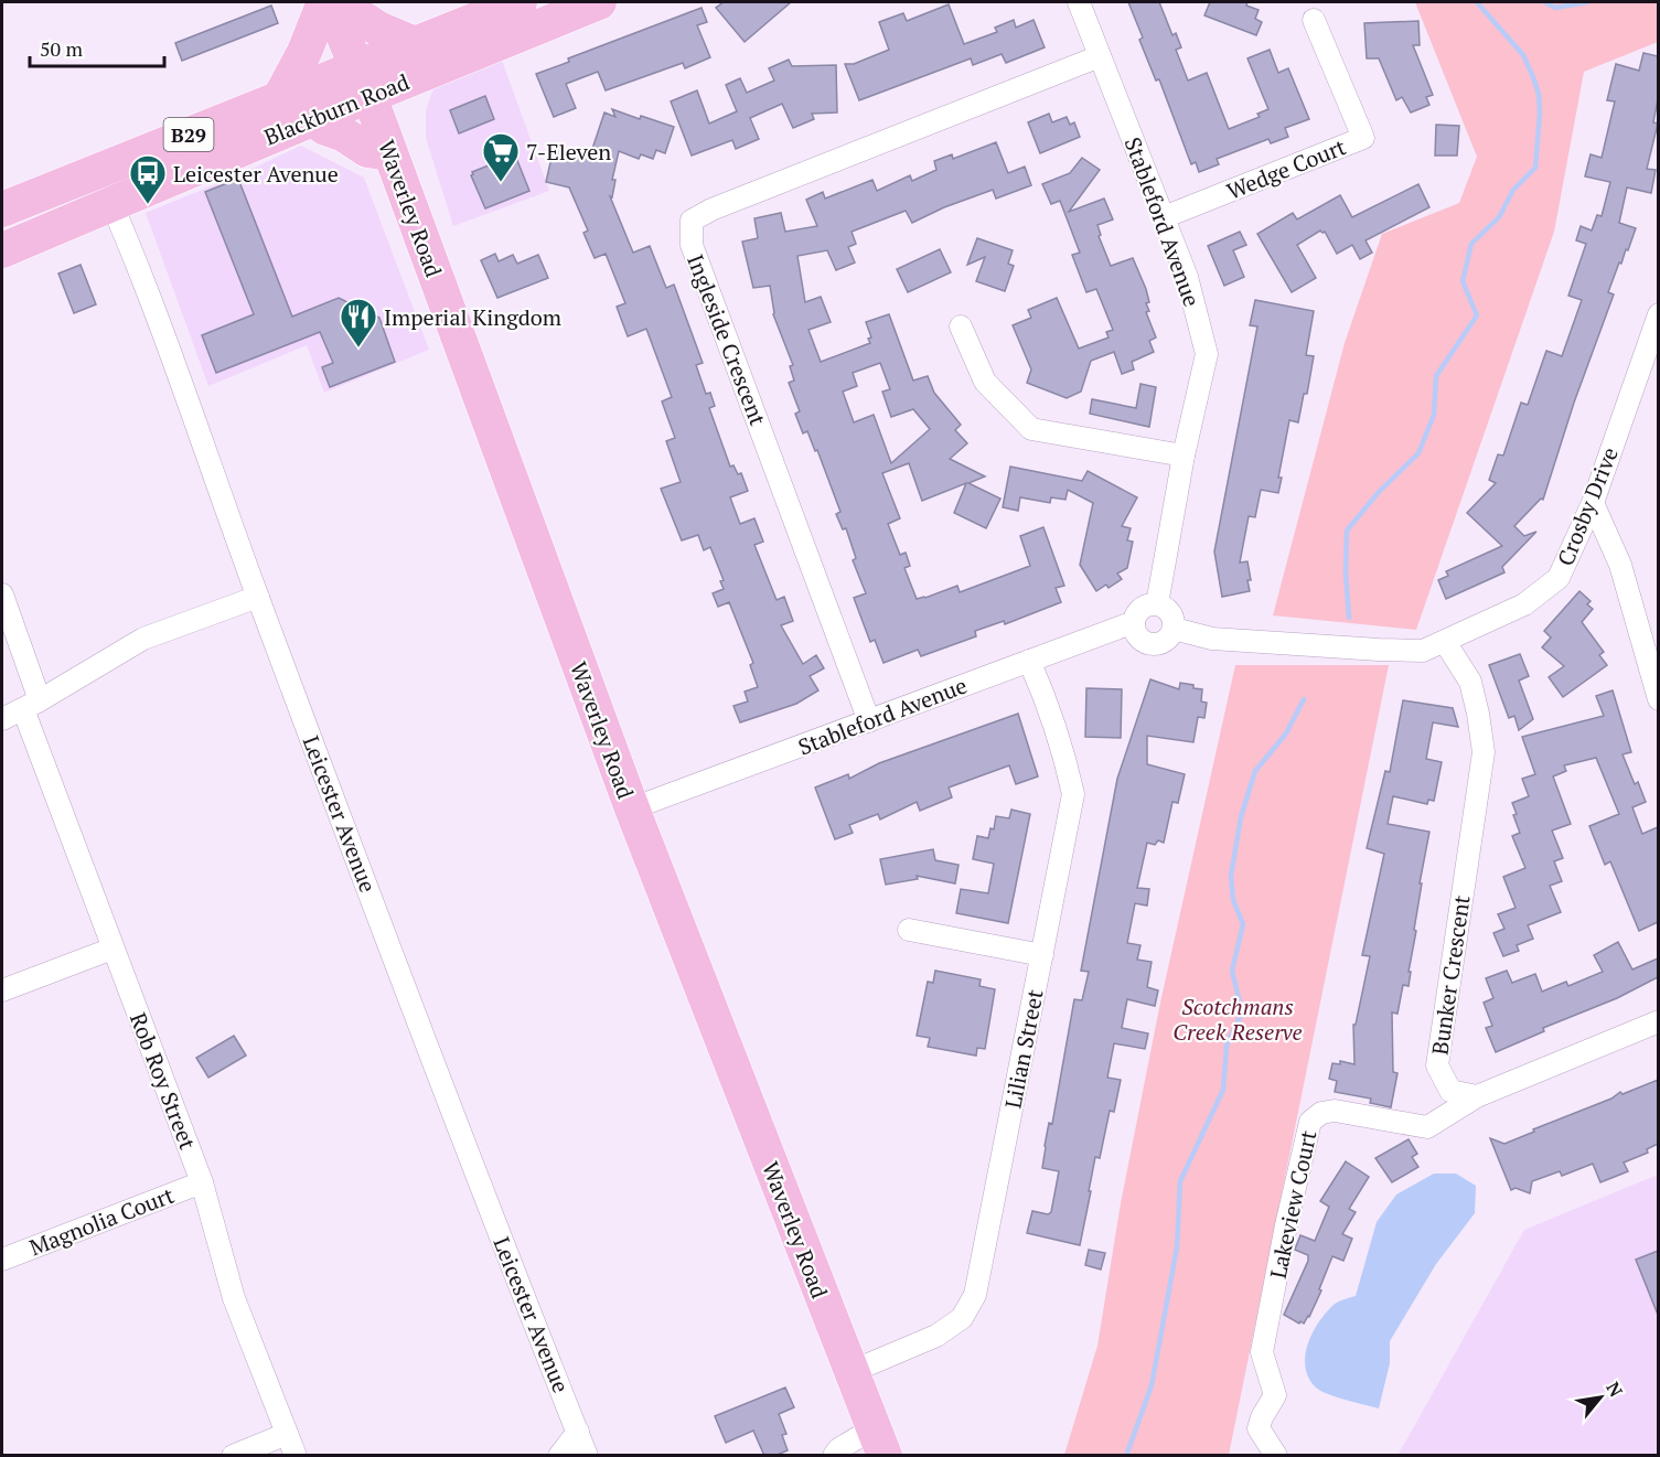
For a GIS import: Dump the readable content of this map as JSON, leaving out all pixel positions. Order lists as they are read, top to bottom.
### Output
{
  "streets": {
    "main road": ["Blackburn Road", "B29", "Waverley Road"],
    "street": [
      "Wedge Court",
      "Stableford Avenue",
      "Ingleside Crescent",
      "Crosby Drive",
      "Leicester Avenue",
      "Bunker Crescent",
      "Lilian Street",
      "Rob Roy Street",
      "Lakeview Court",
      "Magnolia Court"
    ]
  },
  "crossings": [
    ["Blackburn Road", "Waverley Road"],
    ["Blackburn Road", "Leicester Avenue"],
    ["Wedge Court", "Stableford Avenue"],
    ["Waverley Road", "Stableford Avenue"],
    ["Waverley Road", "Lilian Street"],
    ["Stableford Avenue", "Ingleside Crescent"],
    ["Stableford Avenue", "Crosby Drive"],
    ["Stableford Avenue", "Lilian Street"],
    ["Crosby Drive", "Bunker Crescent"],
    ["Bunker Crescent", "Lakeview Court"],
    ["Rob Roy Street", "Magnolia Court"]
  ],
  "parks": ["Scotchmans Creek Reserve"],
  "places": {
    "supermarket": ["7-Eleven"],
    "bus stop": ["Leicester Avenue"],
    "restaurant": ["Imperial Kingdom"]
  },
  "scale_bar": "50 m",
  "north": "top right"
}
